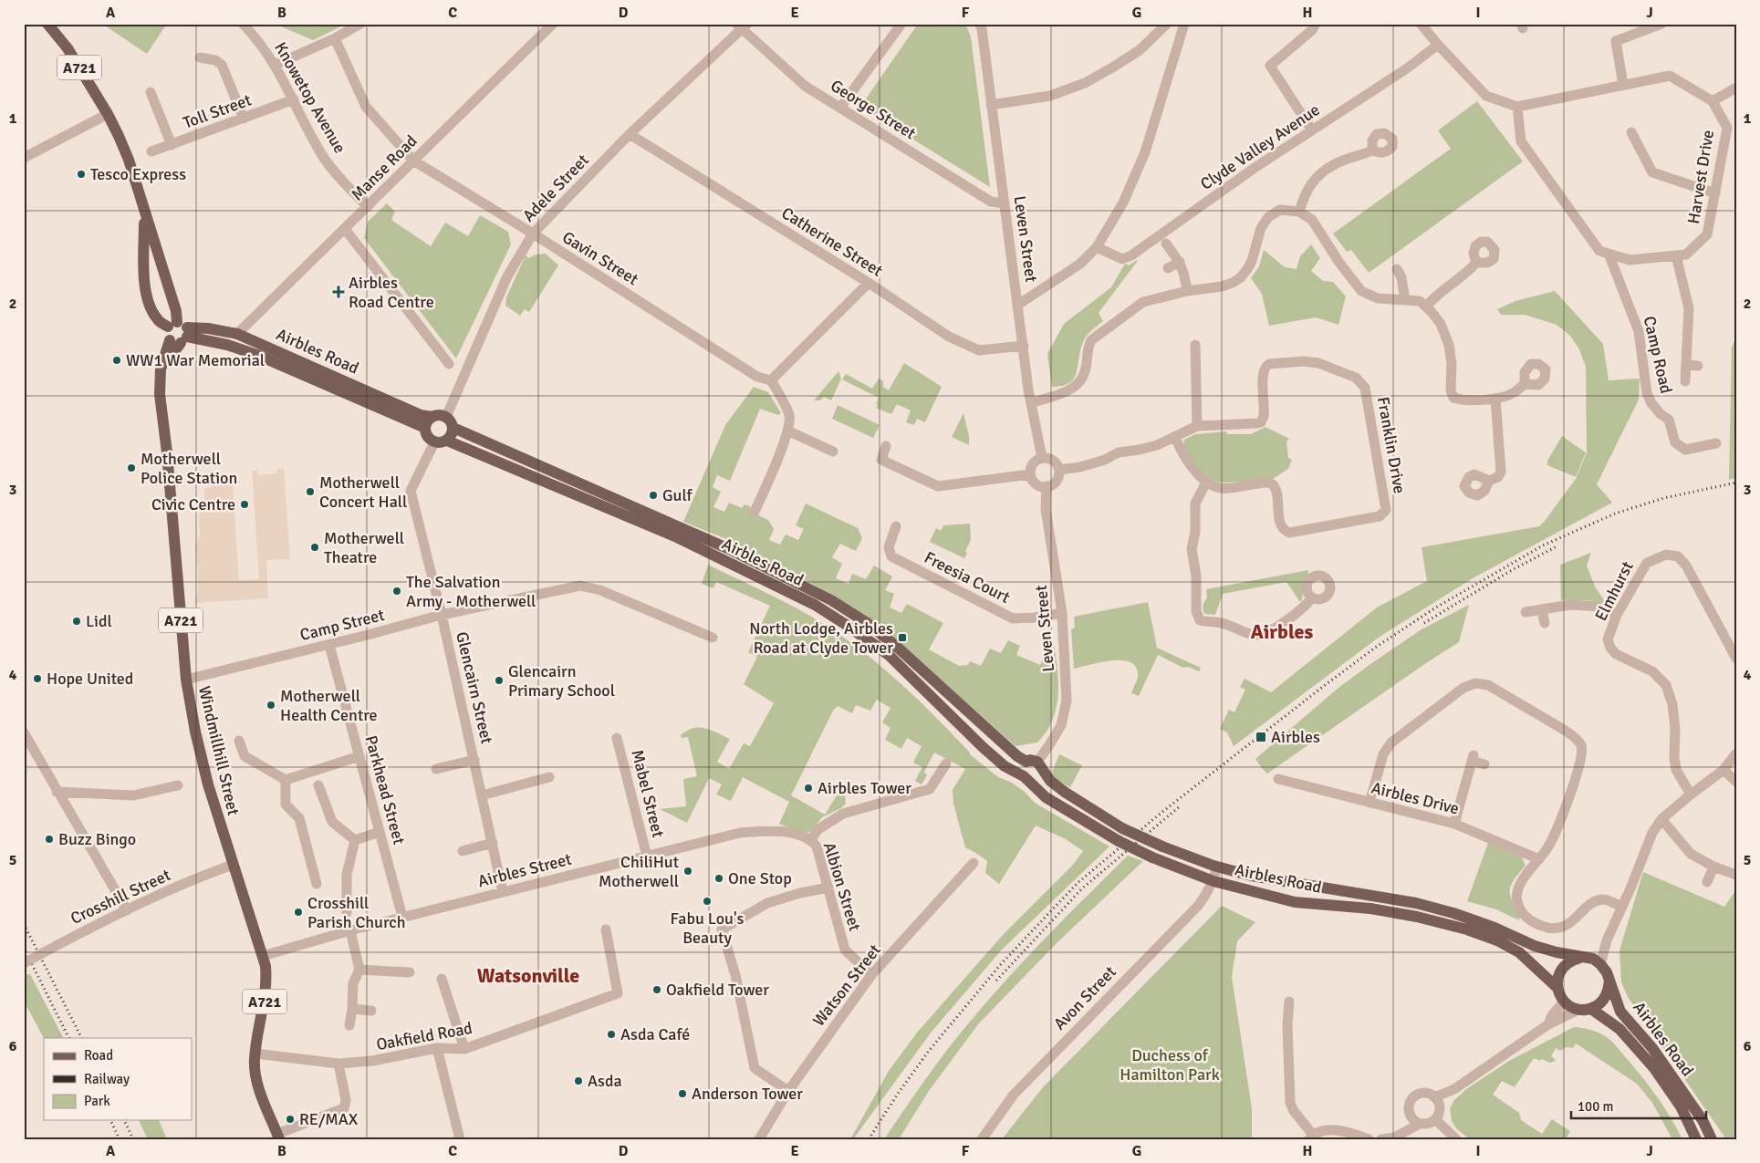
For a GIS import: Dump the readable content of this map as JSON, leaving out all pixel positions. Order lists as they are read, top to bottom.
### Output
{
  "streets": {
    "main road": ["A721", "Airbles Road", "Windmillhill Street"],
    "street": [
      "Knowetop Avenue",
      "George Street",
      "Toll Street",
      "Clyde Valley Avenue",
      "Manse Road",
      "Harvest Drive",
      "Adele Street",
      "Leven Street",
      "Catherine Street",
      "Gavin Street",
      "Camp Road",
      "Franklin Drive",
      "Freesia Court",
      "Elmhurst",
      "Camp Street",
      "Glencairn Street",
      "Parkhead Street",
      "Mabel Street",
      "Airbles Drive",
      "Airbles Street",
      "Albion Street",
      "Crosshill Street",
      "Watson Street",
      "Avon Street",
      "Oakfield Road"
    ]
  },
  "crossings": [
    ["A721", "Airbles Road"],
    ["A721", "Windmillhill Street"],
    ["A721", "Airbles Street"],
    ["A721", "Crosshill Street"],
    ["A721", "Oakfield Road"],
    ["Knowetop Avenue", "Toll Street"],
    ["Knowetop Avenue", "Manse Road"],
    ["George Street", "Adele Street"],
    ["George Street", "Leven Street"],
    ["Manse Road", "Gavin Street"],
    ["Manse Road", "Airbles Road"],
    ["Harvest Drive", "Camp Road"],
    ["Adele Street", "Catherine Street"],
    ["Adele Street", "Gavin Street"],
    ["Adele Street", "Airbles Road"],
    ["Adele Street", "Glencairn Street"],
    ["Leven Street", "Catherine Street"],
    ["Leven Street", "Airbles Road"],
    ["Leven Street", "Franklin Drive"],
    ["Leven Street", "Freesia Court"],
    ["Airbles Road", "Glencairn Street"],
    ["Airbles Road", "Windmillhill Street"],
    ["Airbles Road", "Avon Street"],
    ["Camp Street", "Glencairn Street"],
    ["Camp Street", "Windmillhill Street"],
    ["Camp Street", "Parkhead Street"],
    ["Glencairn Street", "Airbles Street"],
    ["Windmillhill Street", "Crosshill Street"],
    ["Parkhead Street", "Airbles Street"],
    ["Mabel Street", "Airbles Street"],
    ["Airbles Street", "Albion Street"],
    ["Albion Street", "Watson Street"]
  ],
  "districts": ["Airbles", "Watsonville"],
  "parks": ["Duchess of Hamilton Park"],
  "places": {
    "other": [
      "Tesco Express",
      "WW1 War Memorial",
      "Motherwell Police Station",
      "Motherwell Concert Hall",
      "Gulf",
      "Civic Centre",
      "Motherwell Theatre",
      "The Salvation Army - Motherwell",
      "Lidl",
      "Hope United",
      "Glencairn Primary School",
      "Motherwell Health Centre",
      "Airbles Tower",
      "Buzz Bingo",
      "ChiliHut Motherwell",
      "One Stop",
      "Fabu Lou's Beauty",
      "Crosshill Parish Church",
      "Oakfield Tower",
      "Asda Café",
      "Asda",
      "Anderson Tower",
      "RE/MAX"
    ],
    "health": ["Airbles Road Centre"],
    "transit": ["North Lodge, Airbles Road at Clyde Tower", "Airbles"]
  },
  "legend": ["Road", "Railway", "Park"],
  "scale_bar": "100 m",
  "grid": {
    "columns": [
      "A",
      "B",
      "C",
      "D",
      "E",
      "F",
      "G",
      "H",
      "I",
      "J"
    ],
    "rows": [
      "1",
      "2",
      "3",
      "4",
      "5",
      "6"
    ]
  }
}
